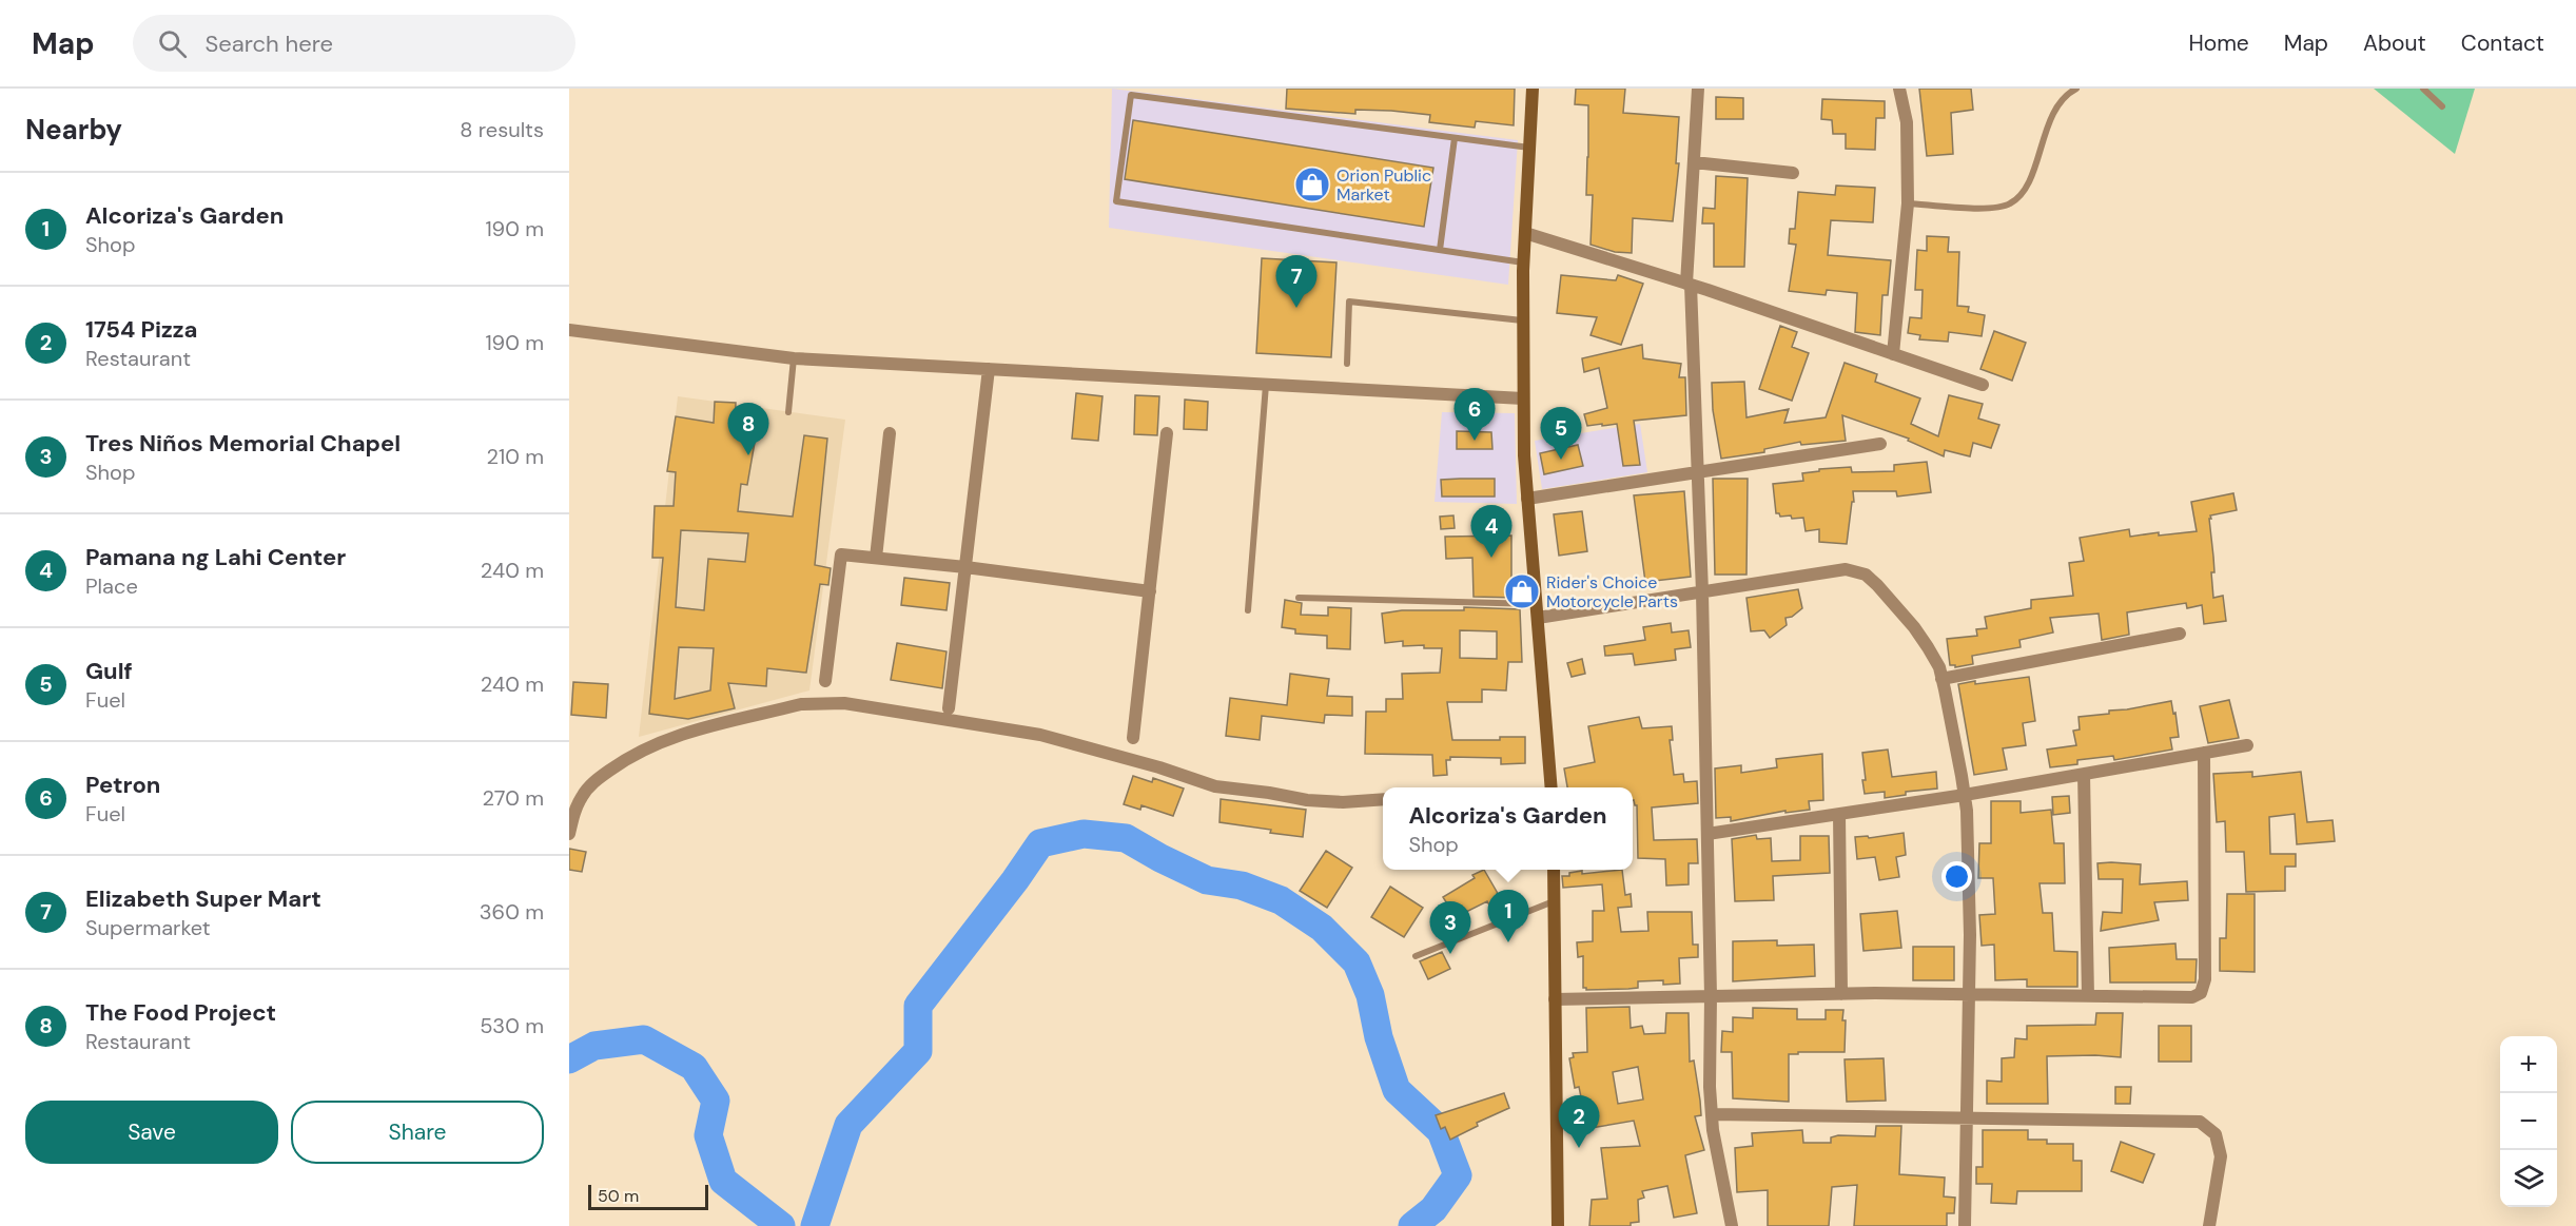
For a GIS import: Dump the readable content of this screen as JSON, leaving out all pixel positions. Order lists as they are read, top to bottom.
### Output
{
  "places": {
    "shop": ["Orion Public Market", "Rider's Choice Motorcycle Parts"]
  },
  "scale_bar": "50 m",
  "page": {
    "header": "Map",
    "search": "Search here",
    "nav": [
      "Home",
      "Map",
      "About",
      "Contact"
    ],
    "heading": ["Nearby", "8 results"],
    "list": [
      {
        "mark": "1",
        "name": "Alcoriza's Garden",
        "note": "Shop",
        "value": "190 m"
      },
      {
        "mark": "2",
        "name": "1754 Pizza",
        "note": "Restaurant",
        "value": "190 m"
      },
      {
        "mark": "3",
        "name": "Tres Niños Memorial Chapel",
        "note": "Shop",
        "value": "210 m"
      },
      {
        "mark": "4",
        "name": "Pamana ng Lahi Center",
        "note": "Place",
        "value": "240 m"
      },
      {
        "mark": "5",
        "name": "Gulf",
        "note": "Fuel",
        "value": "240 m"
      },
      {
        "mark": "6",
        "name": "Petron",
        "note": "Fuel",
        "value": "270 m"
      },
      {
        "mark": "7",
        "name": "Elizabeth Super Mart",
        "note": "Supermarket",
        "value": "360 m"
      },
      {
        "mark": "8",
        "name": "The Food Project",
        "note": "Restaurant",
        "value": "530 m"
      }
    ],
    "pins": [
      "7",
      "6",
      "8",
      "5",
      "4",
      "1",
      "3",
      "2"
    ],
    "popup": ["Alcoriza's Garden", "Shop"],
    "map_buttons": ["+", "−"],
    "buttons": ["Save", "Share"],
    "scale": "50 m"
  }
}
